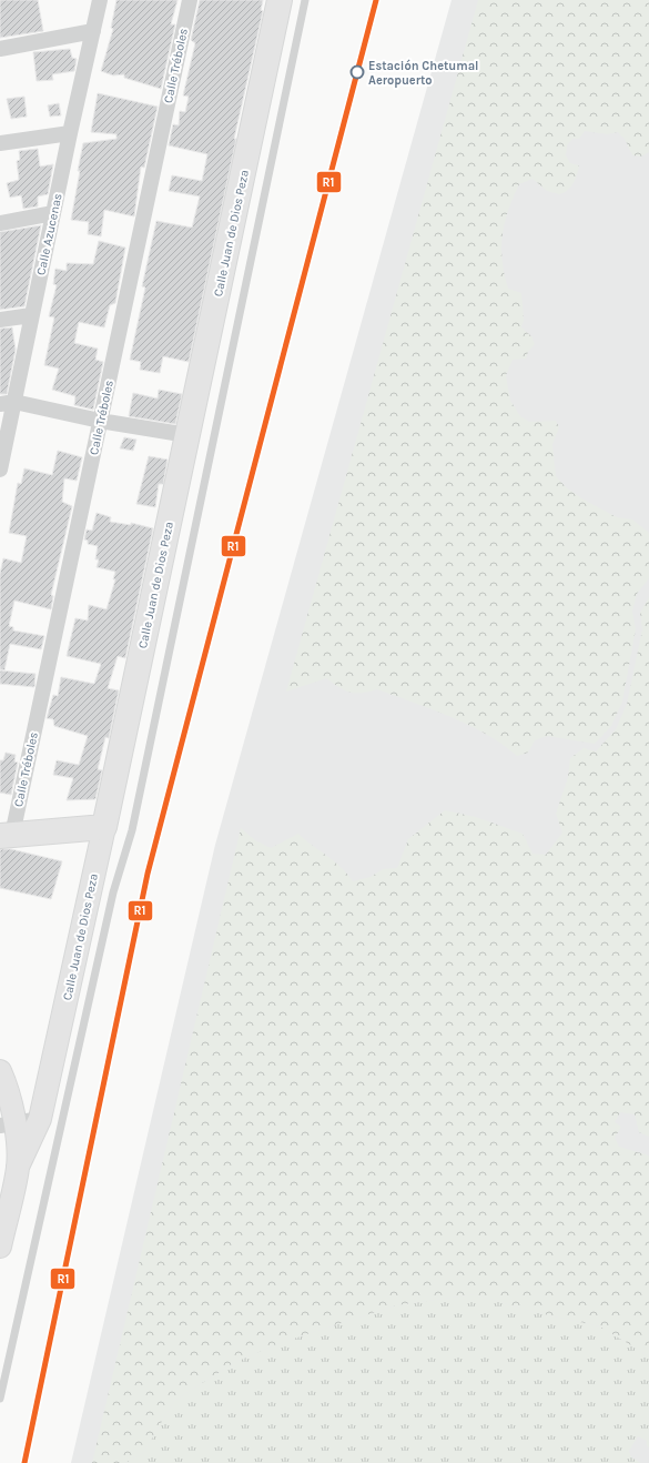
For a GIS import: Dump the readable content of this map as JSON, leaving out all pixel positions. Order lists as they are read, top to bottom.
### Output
{
  "streets": {
    "main road": ["Calle Juan de Dios Peza"],
    "street": ["Calle Tréboles", "Calle Azucenas"]
  },
  "places": ["Estación Chetumal Aeropuerto"],
  "lines": ["transit line R1"]
}
